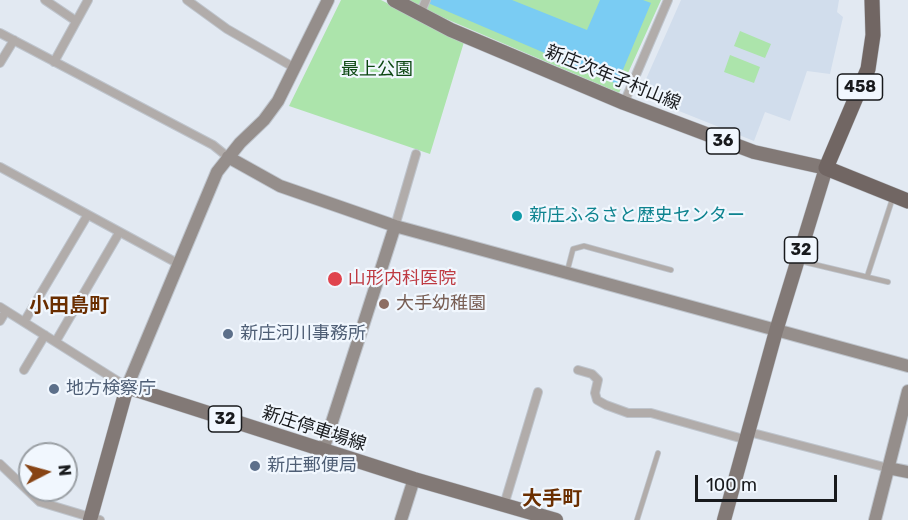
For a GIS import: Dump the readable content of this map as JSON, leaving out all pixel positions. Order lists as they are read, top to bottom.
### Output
{
  "streets": {
    "highway": ["458"],
    "main road": [
      "新庄次年子村山線",
      "36",
      "32",
      "新庄停車場線"
    ]
  },
  "crossings": [
    ["新庄次年子村山線", "458"],
    ["新庄次年子村山線", "32"],
    ["458", "32"]
  ],
  "districts": ["小田島町", "大手町"],
  "parks": ["最上公園"],
  "places": [
    "新庄ふるさと歴史センター",
    "山形内科医院",
    "大手幼稚園",
    "新庄河川事務所",
    "地方検察庁",
    "新庄郵便局"
  ],
  "scale_bar": "100 m",
  "north": "right"
}
